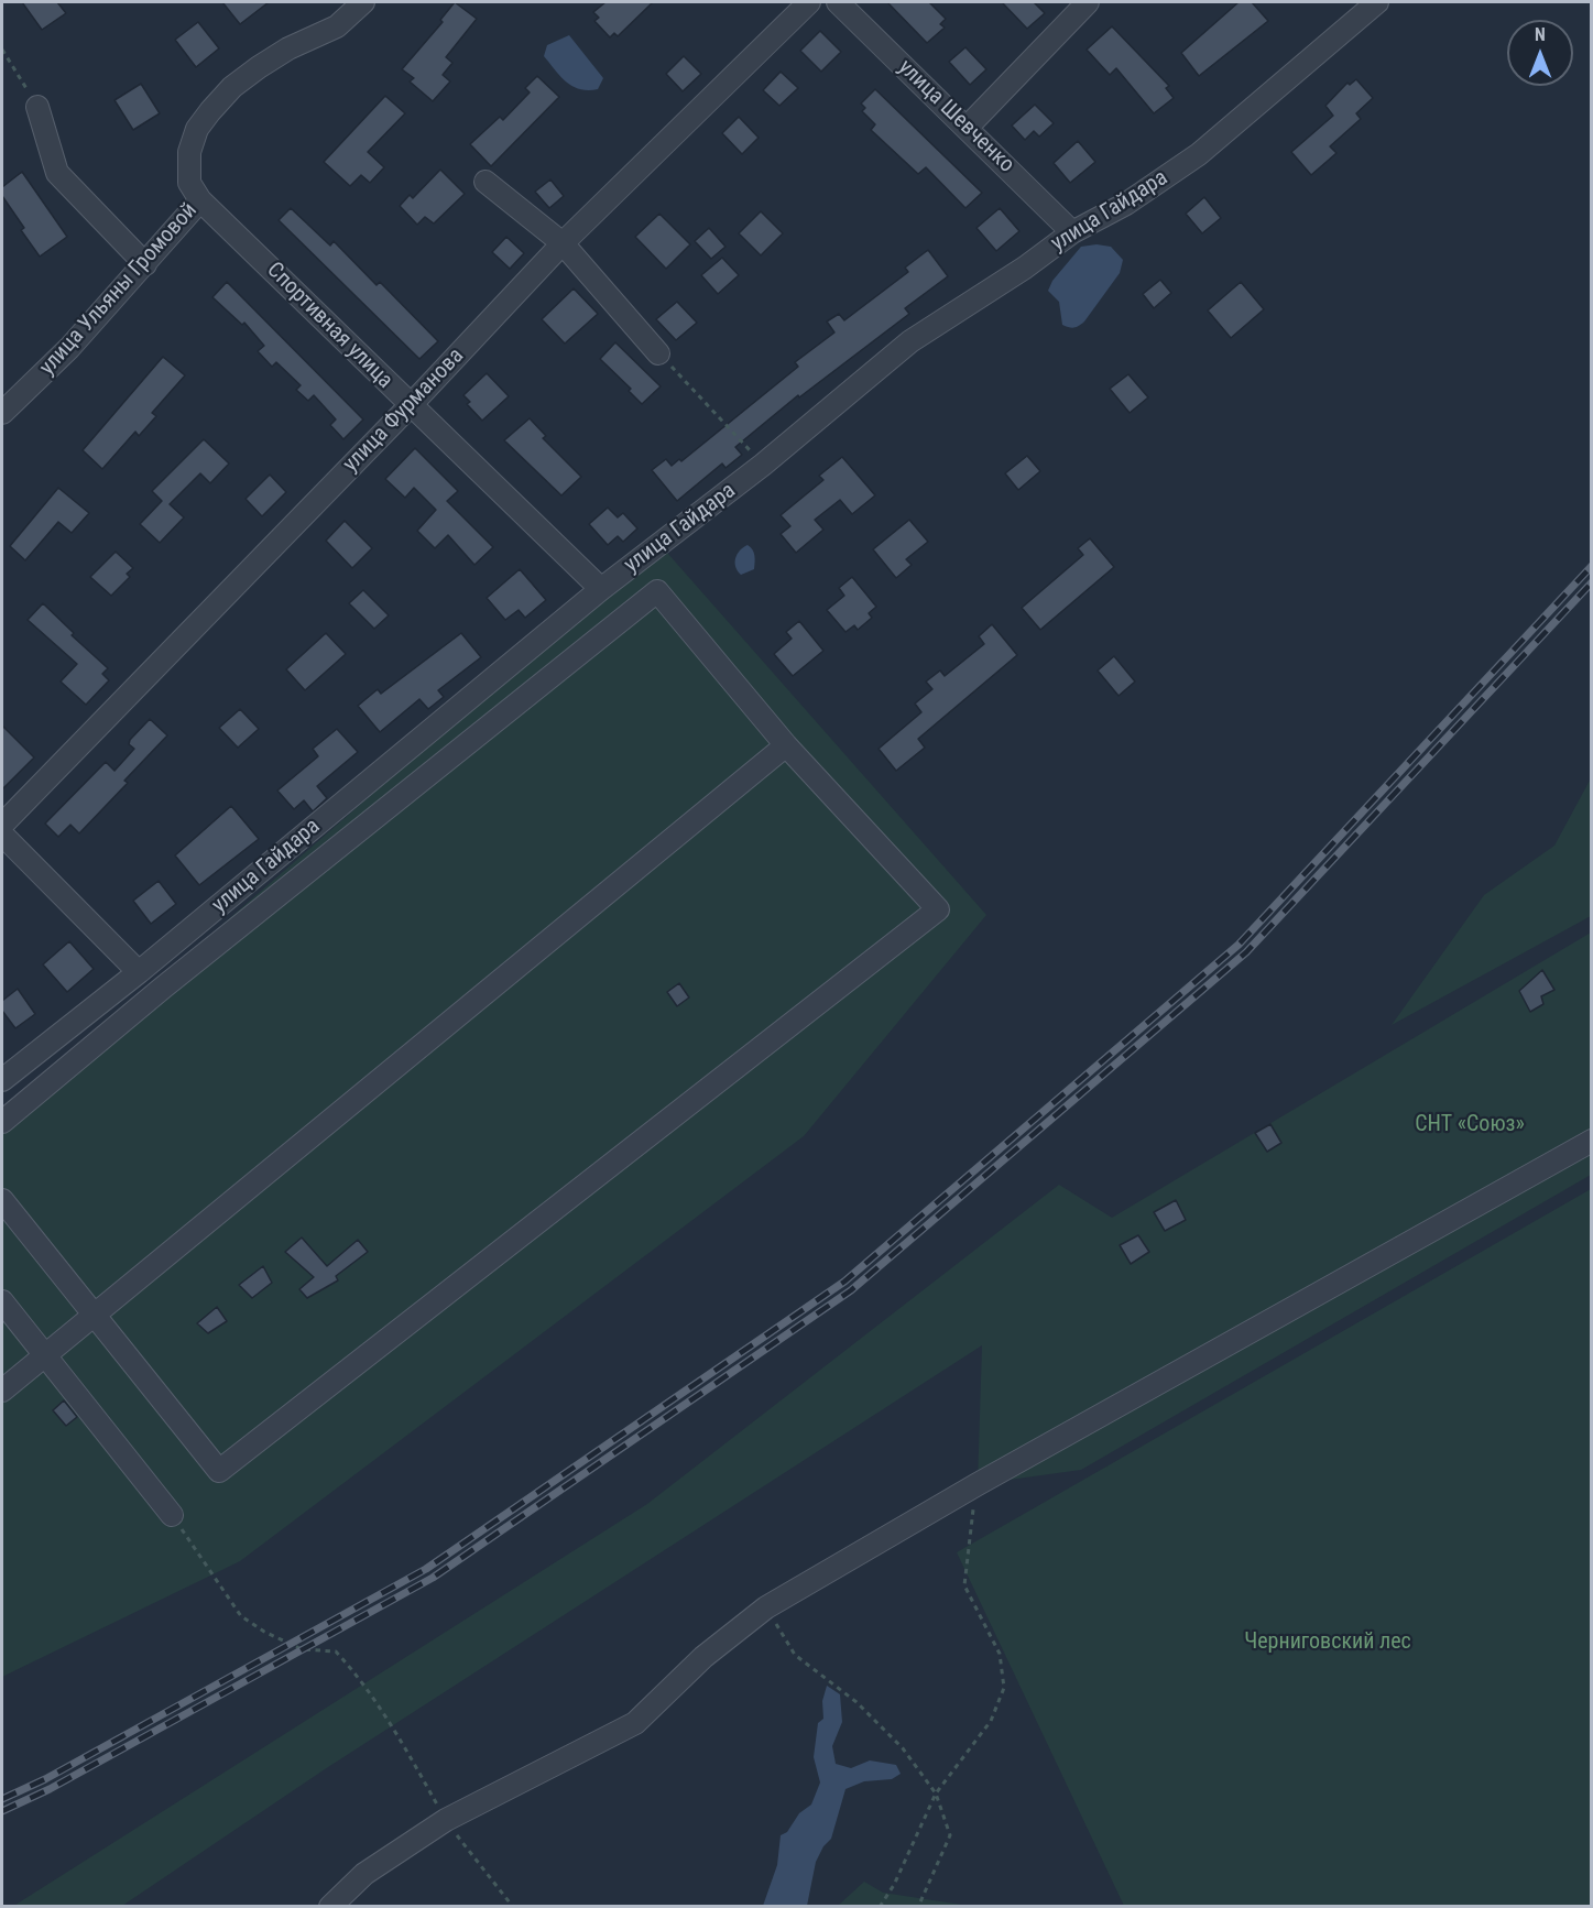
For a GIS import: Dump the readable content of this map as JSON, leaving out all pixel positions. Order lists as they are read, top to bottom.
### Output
{
  "streets": {
    "street": [
      "улица Шевченко",
      "улица Гайдара",
      "улица Ульяны Громовой",
      "Спортивная улица",
      "улица Фурманова"
    ]
  },
  "crossings": [
    ["улица Шевченко", "улица Гайдара"],
    ["улица Гайдара", "Спортивная улица"],
    ["улица Ульяны Громовой", "Спортивная улица"],
    ["Спортивная улица", "улица Фурманова"]
  ],
  "parks": ["СНТ «Союз»", "Черниговский лес"],
  "north": "top"
}
